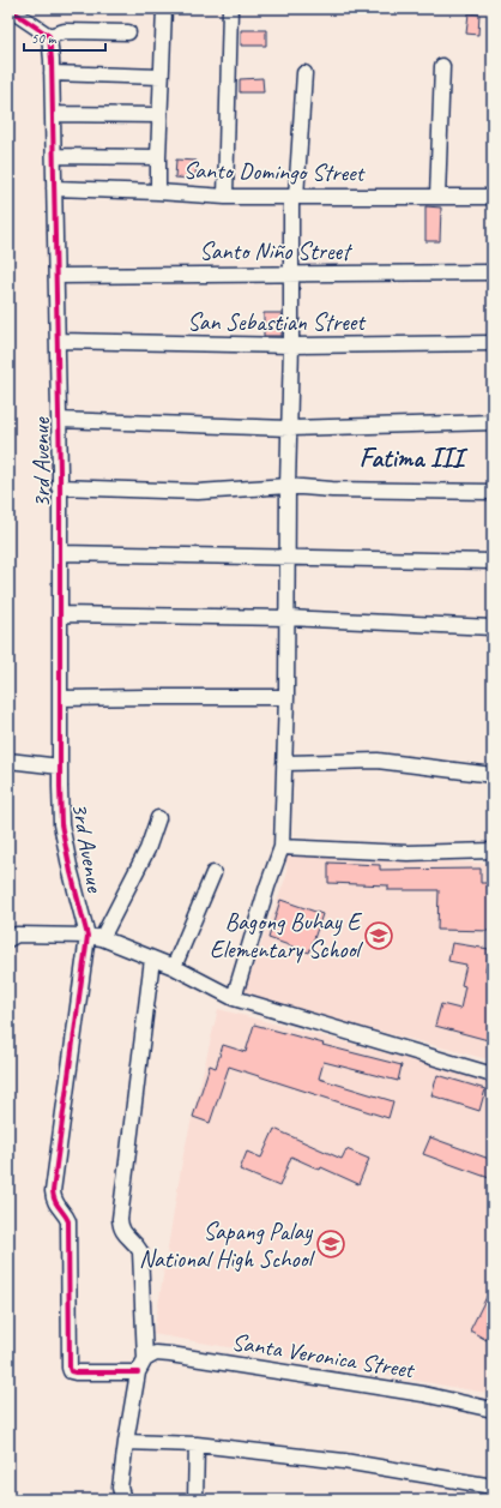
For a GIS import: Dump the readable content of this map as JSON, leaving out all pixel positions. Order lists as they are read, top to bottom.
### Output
{
  "streets": {
    "street": [
      "Santo Domingo Street",
      "Santo Niño Street",
      "San Sebastian Street",
      "3rd Avenue",
      "Santa Veronica Street"
    ]
  },
  "crossings": [
    ["Santo Domingo Street", "3rd Avenue"],
    ["Santo Niño Street", "3rd Avenue"],
    ["San Sebastian Street", "3rd Avenue"]
  ],
  "districts": ["Fatima III"],
  "places": {
    "school or university": ["Bagong Buhay E Elementary School", "Sapang Palay National High School"]
  },
  "scale_bar": "50 m"
}
